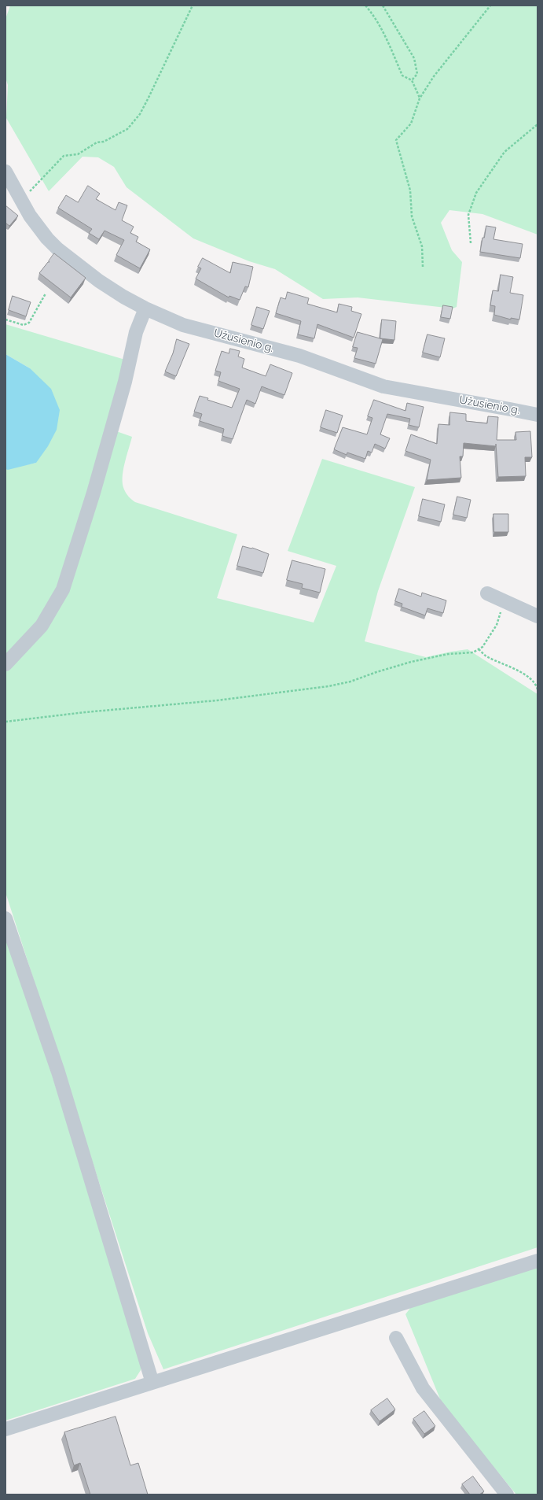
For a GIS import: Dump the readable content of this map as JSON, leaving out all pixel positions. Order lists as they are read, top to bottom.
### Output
{
  "streets": {
    "street": ["Užusienio g."]
  }
}
